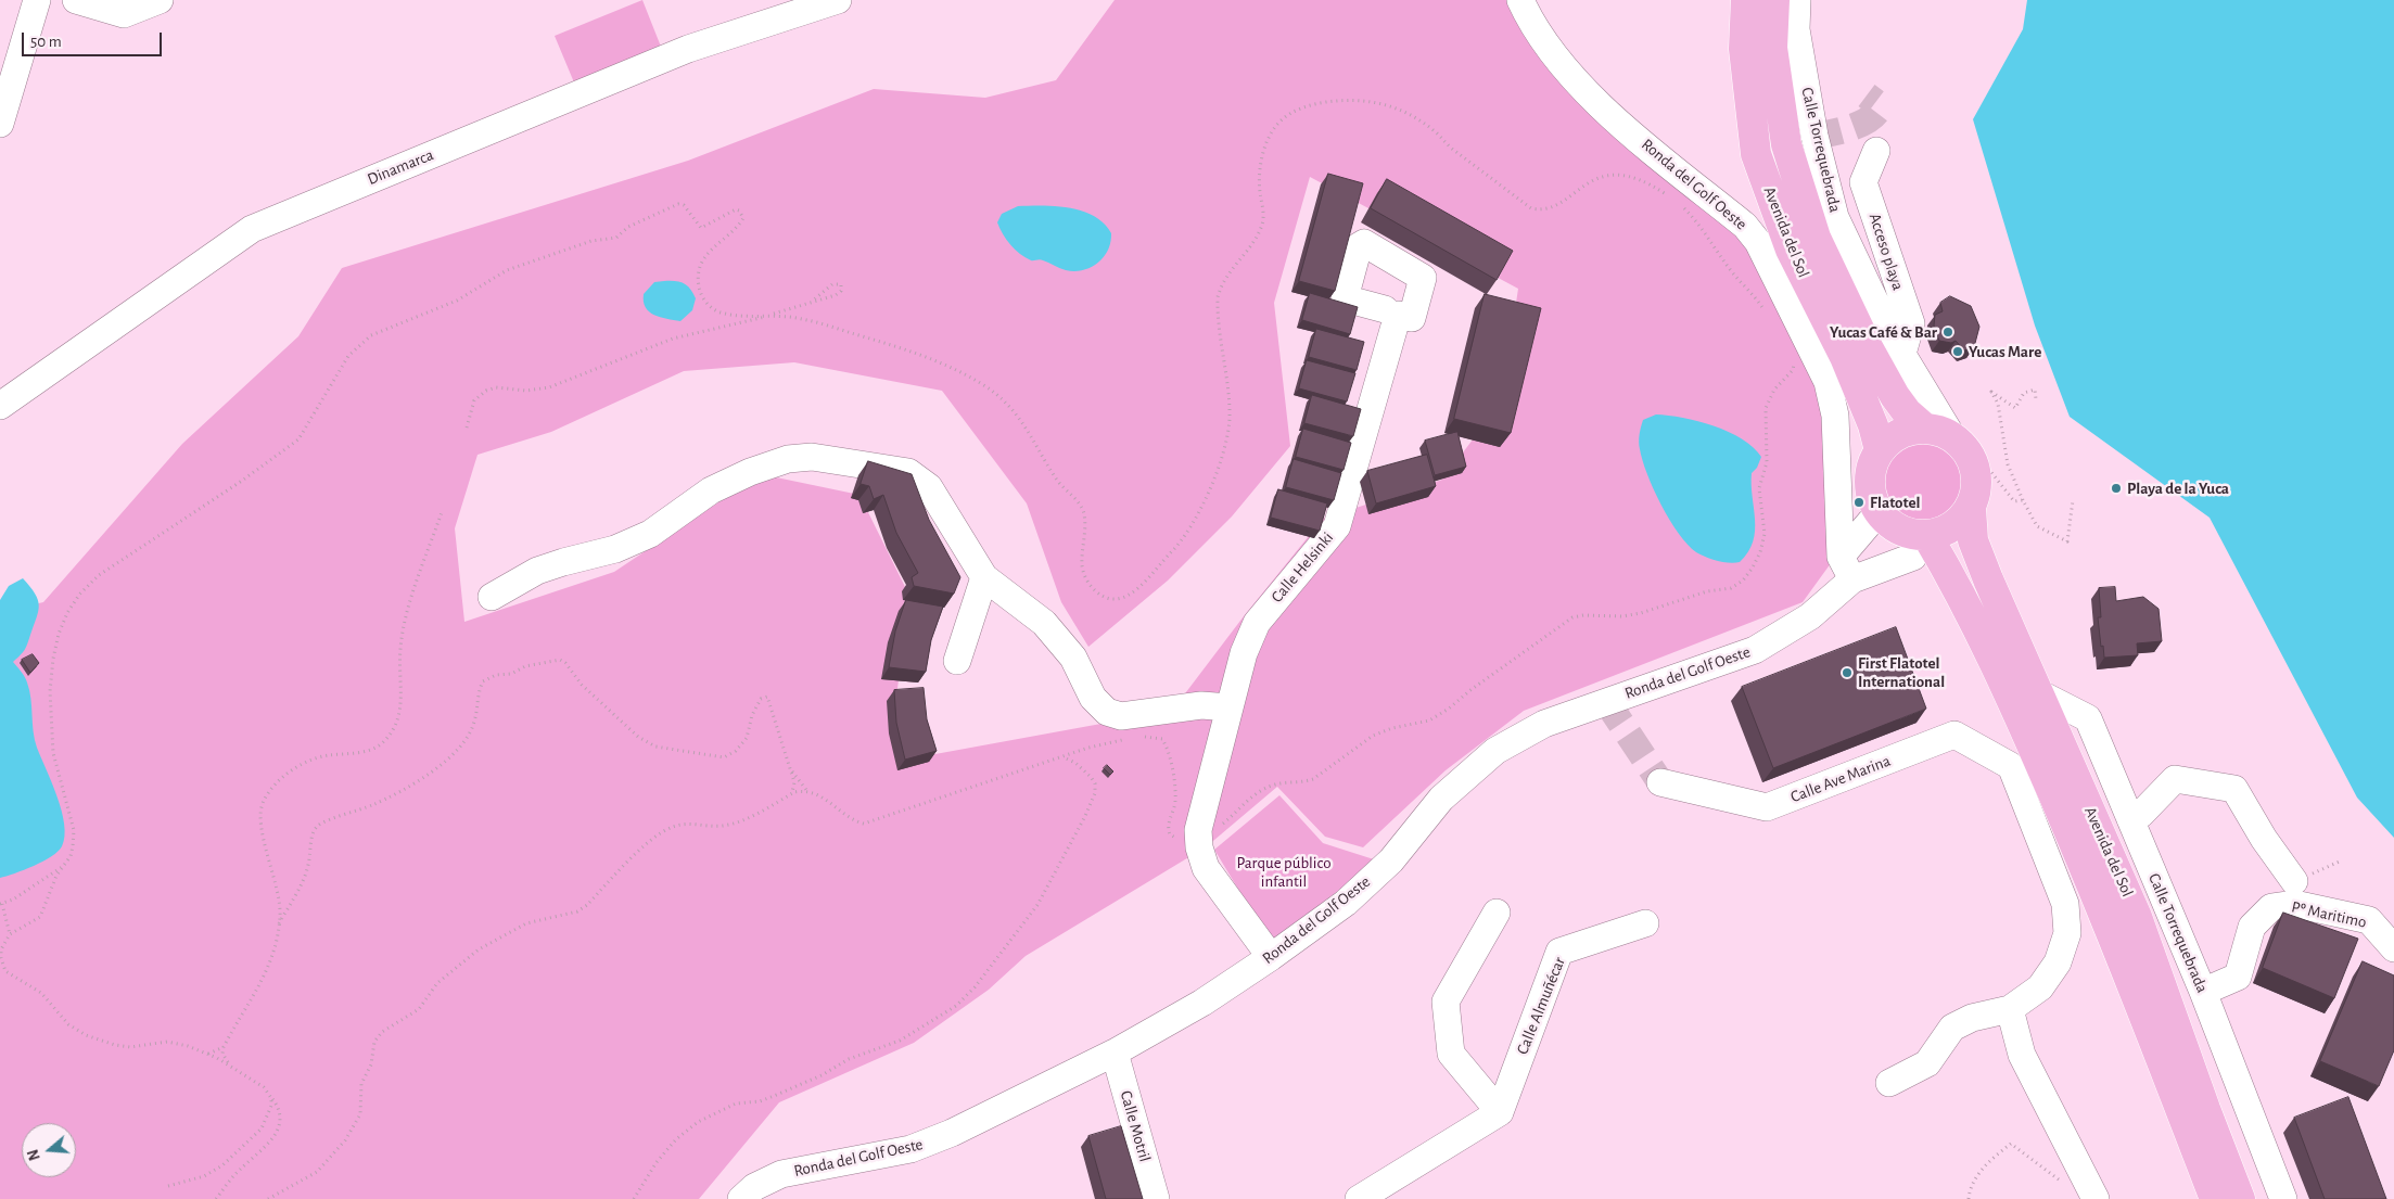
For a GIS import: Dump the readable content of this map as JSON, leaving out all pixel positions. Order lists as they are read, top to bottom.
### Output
{
  "streets": {
    "main road": ["Avenida del Sol"],
    "street": [
      "Calle Torrequebrada",
      "Dinamarca",
      "Ronda del Golf Oeste",
      "Acceso playa",
      "Calle Helsinki",
      "Calle Ave Marina",
      "Pº Maritimo",
      "Calle Almuñécar",
      "Calle Motril"
    ]
  },
  "crossings": [
    ["Calle Torrequebrada", "Ronda del Golf Oeste"],
    ["Calle Torrequebrada", "Avenida del Sol"],
    ["Calle Torrequebrada", "Acceso playa"],
    ["Calle Torrequebrada", "Pº Maritimo"],
    ["Ronda del Golf Oeste", "Avenida del Sol"],
    ["Ronda del Golf Oeste", "Calle Helsinki"],
    ["Ronda del Golf Oeste", "Calle Motril"],
    ["Avenida del Sol", "Calle Ave Marina"]
  ],
  "parks": ["Parque público infantil"],
  "places": [
    "Yucas Café & Bar",
    "Yucas Mare",
    "Playa de la Yuca",
    "Flatotel",
    "First Flatotel International"
  ],
  "scale_bar": "50 m",
  "north": "left"
}
